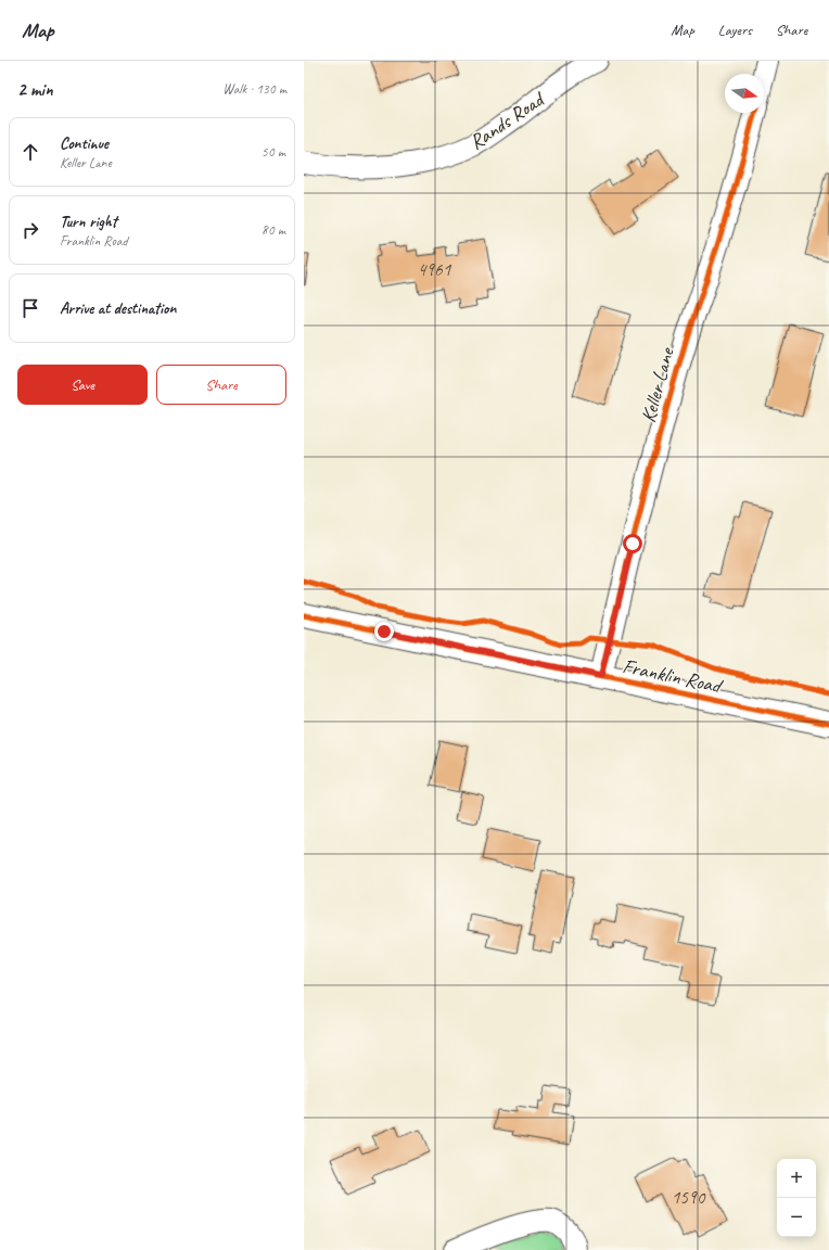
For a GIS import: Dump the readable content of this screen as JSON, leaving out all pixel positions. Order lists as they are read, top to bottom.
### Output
{
  "streets": {
    "street": ["Rands Road", "Keller Lane", "Franklin Road"]
  },
  "crossings": [
    ["Keller Lane", "Franklin Road"]
  ],
  "house_numbers": ["4961", "1590"],
  "north": "right",
  "page": {
    "header": "Map",
    "nav": ["Map", "Layers", "Share"],
    "heading": ["2 min", "Walk · 130 m"],
    "list": [
      ["Continue", "Keller Lane", "50 m"],
      ["Turn right", "Franklin Road", "80 m"],
      "Arrive at destination"
    ],
    "buttons": ["Save", "Share"],
    "map_buttons": ["+", "−"]
  }
}
